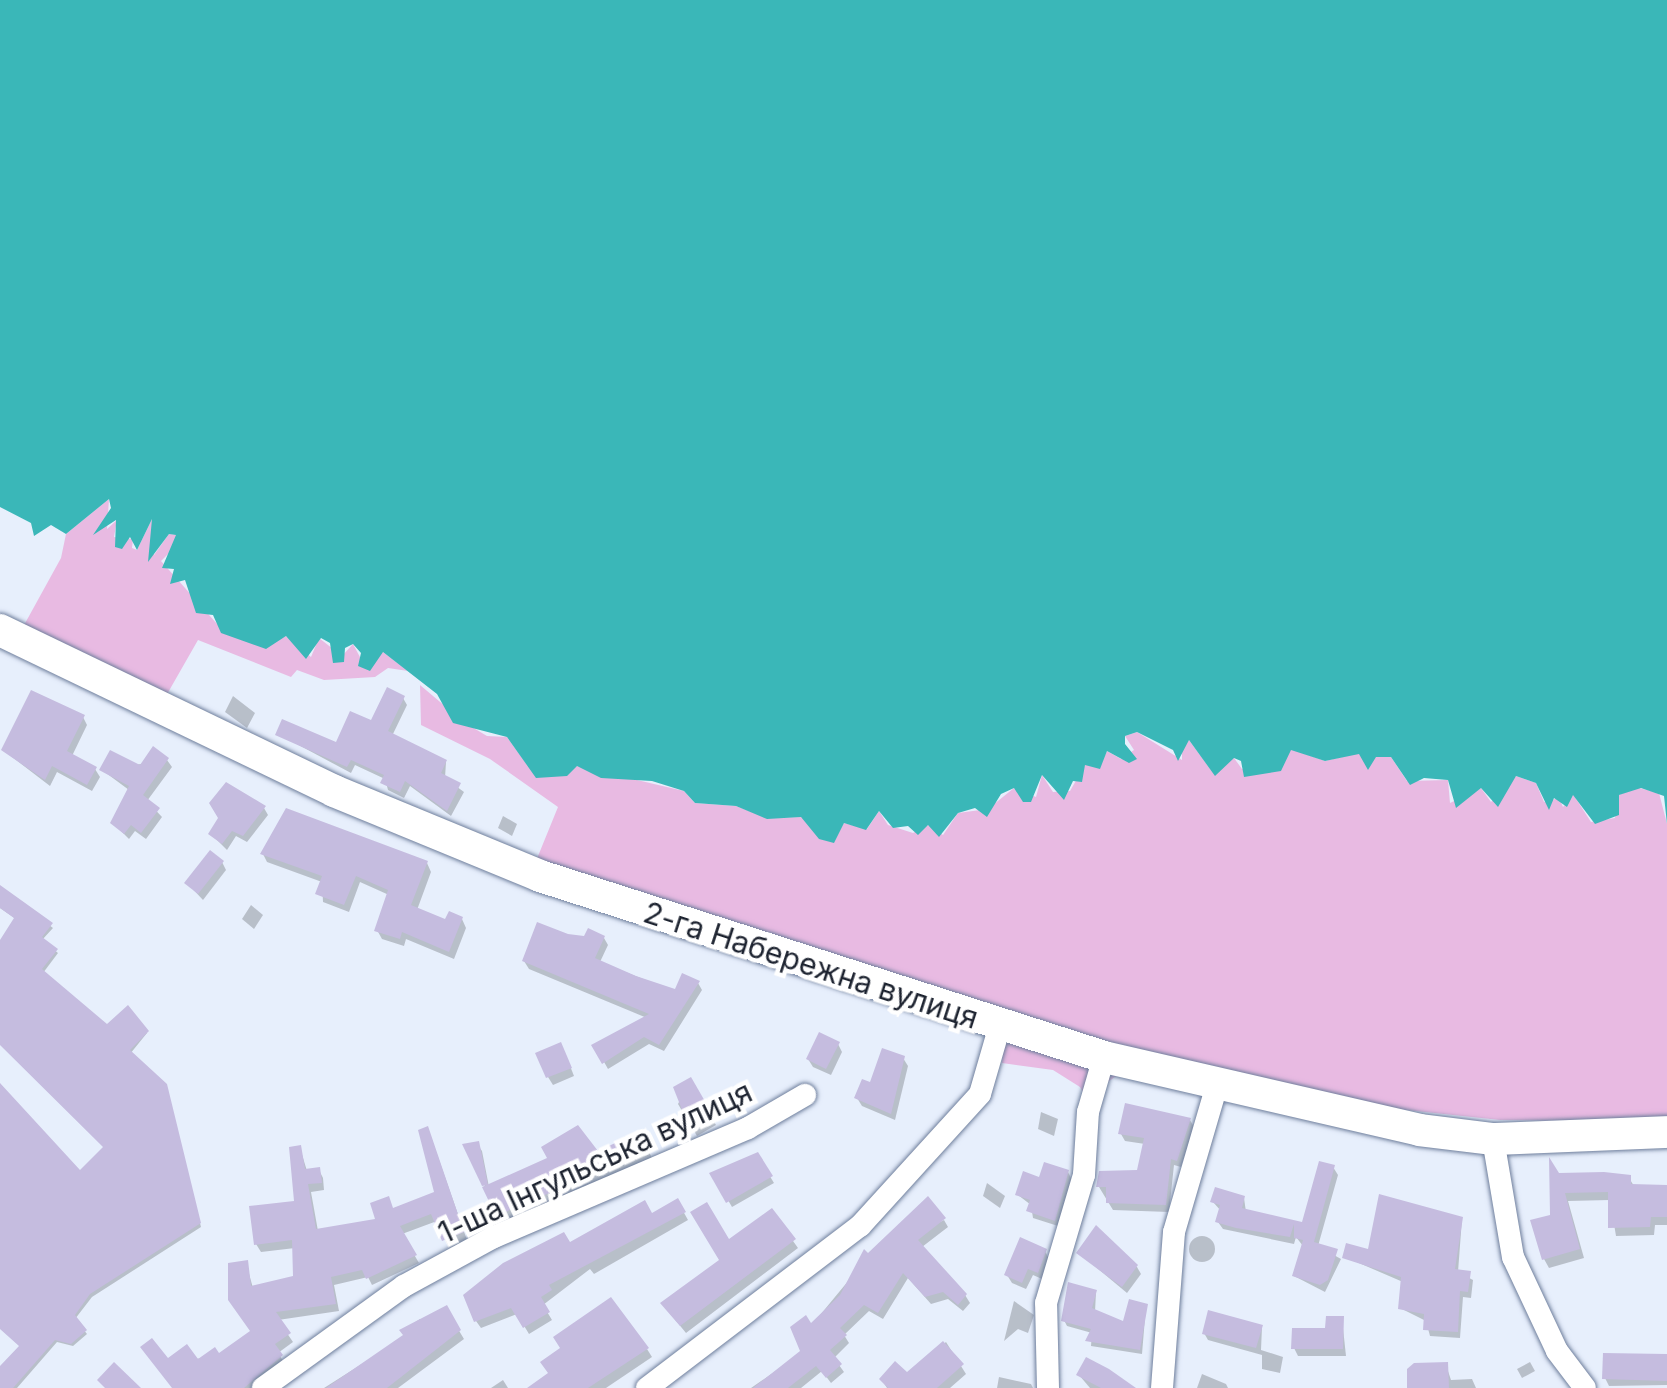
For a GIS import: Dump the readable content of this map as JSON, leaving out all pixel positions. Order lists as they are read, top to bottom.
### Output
{
  "streets": {
    "main road": ["2-га Набережна вулиця"],
    "street": ["1-ша Інгульська вулиця"]
  }
}
